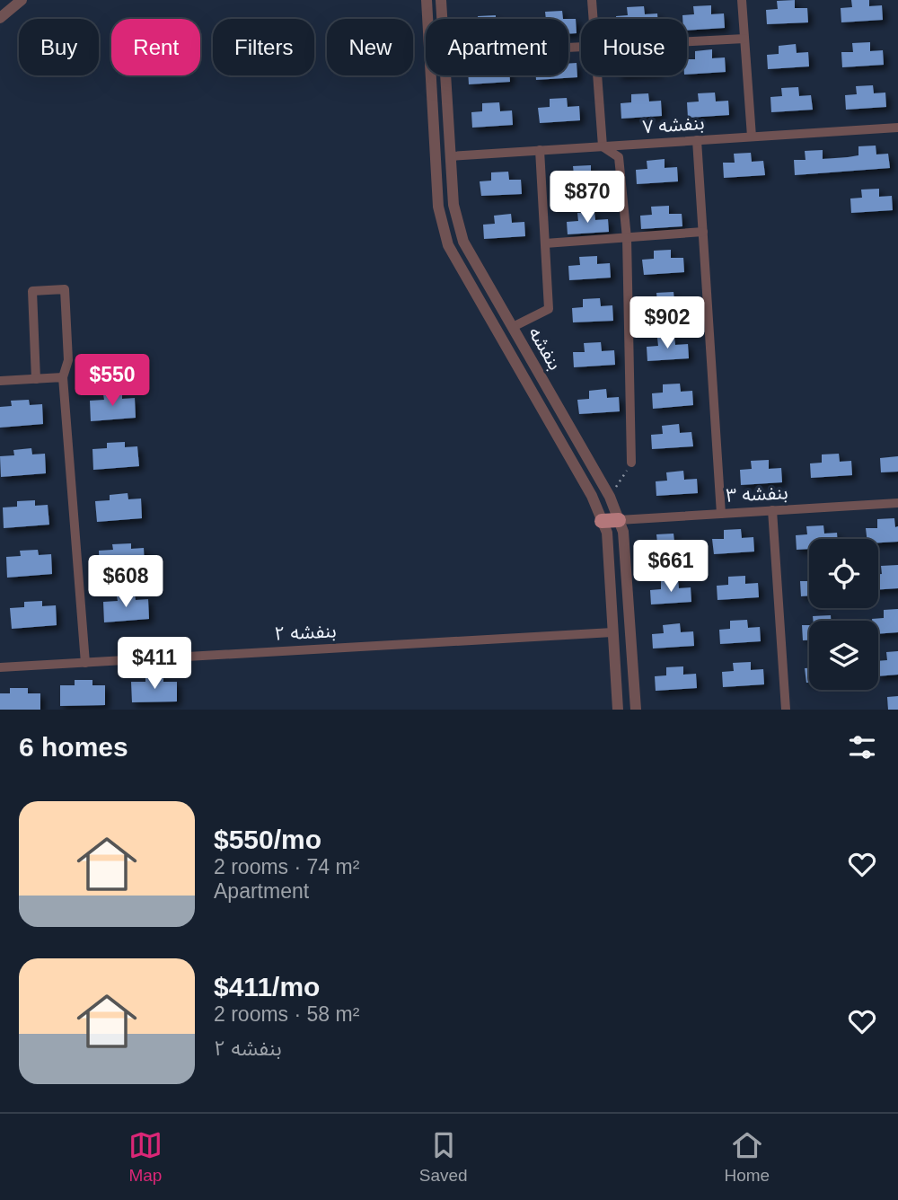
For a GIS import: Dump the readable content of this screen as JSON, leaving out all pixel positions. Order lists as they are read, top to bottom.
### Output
{
  "streets": {
    "street": [
      "بنفشه ۷",
      "بنفشه",
      "بنفشه ۳",
      "بنفشه ۲"
    ]
  },
  "crossings": [
    ["بنفشه ۷", "بنفشه"],
    ["بنفشه", "بنفشه ۳"],
    ["بنفشه", "بنفشه ۲"]
  ],
  "page": {
    "chip": [
      "Buy",
      "Rent",
      "Filters",
      "New",
      "Apartment",
      "House"
    ],
    "price": [
      "$870",
      "$902",
      "$550",
      "$661",
      "$608",
      "$411"
    ],
    "heading": "6 homes",
    "list": [
      {
        "name": "$550/mo",
        "note": "2 rooms · 74 m² · Apartment"
      },
      {
        "name": "$411/mo",
        "note": "2 rooms · 58 m² · بنفشه ۲"
      }
    ],
    "tabs": ["Map", "Saved", "Home"]
  }
}
